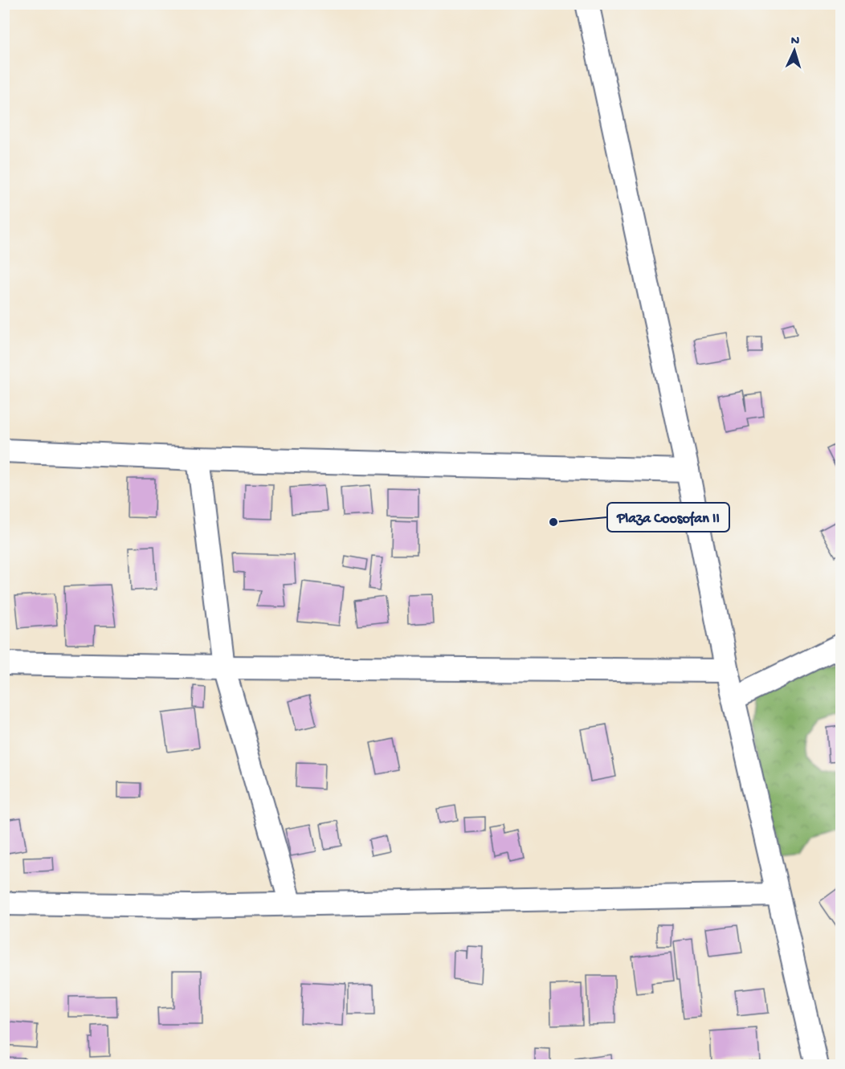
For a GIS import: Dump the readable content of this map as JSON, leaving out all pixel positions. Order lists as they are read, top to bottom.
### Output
{
  "places": ["Plaza Coosofan II"],
  "north": "top"
}
